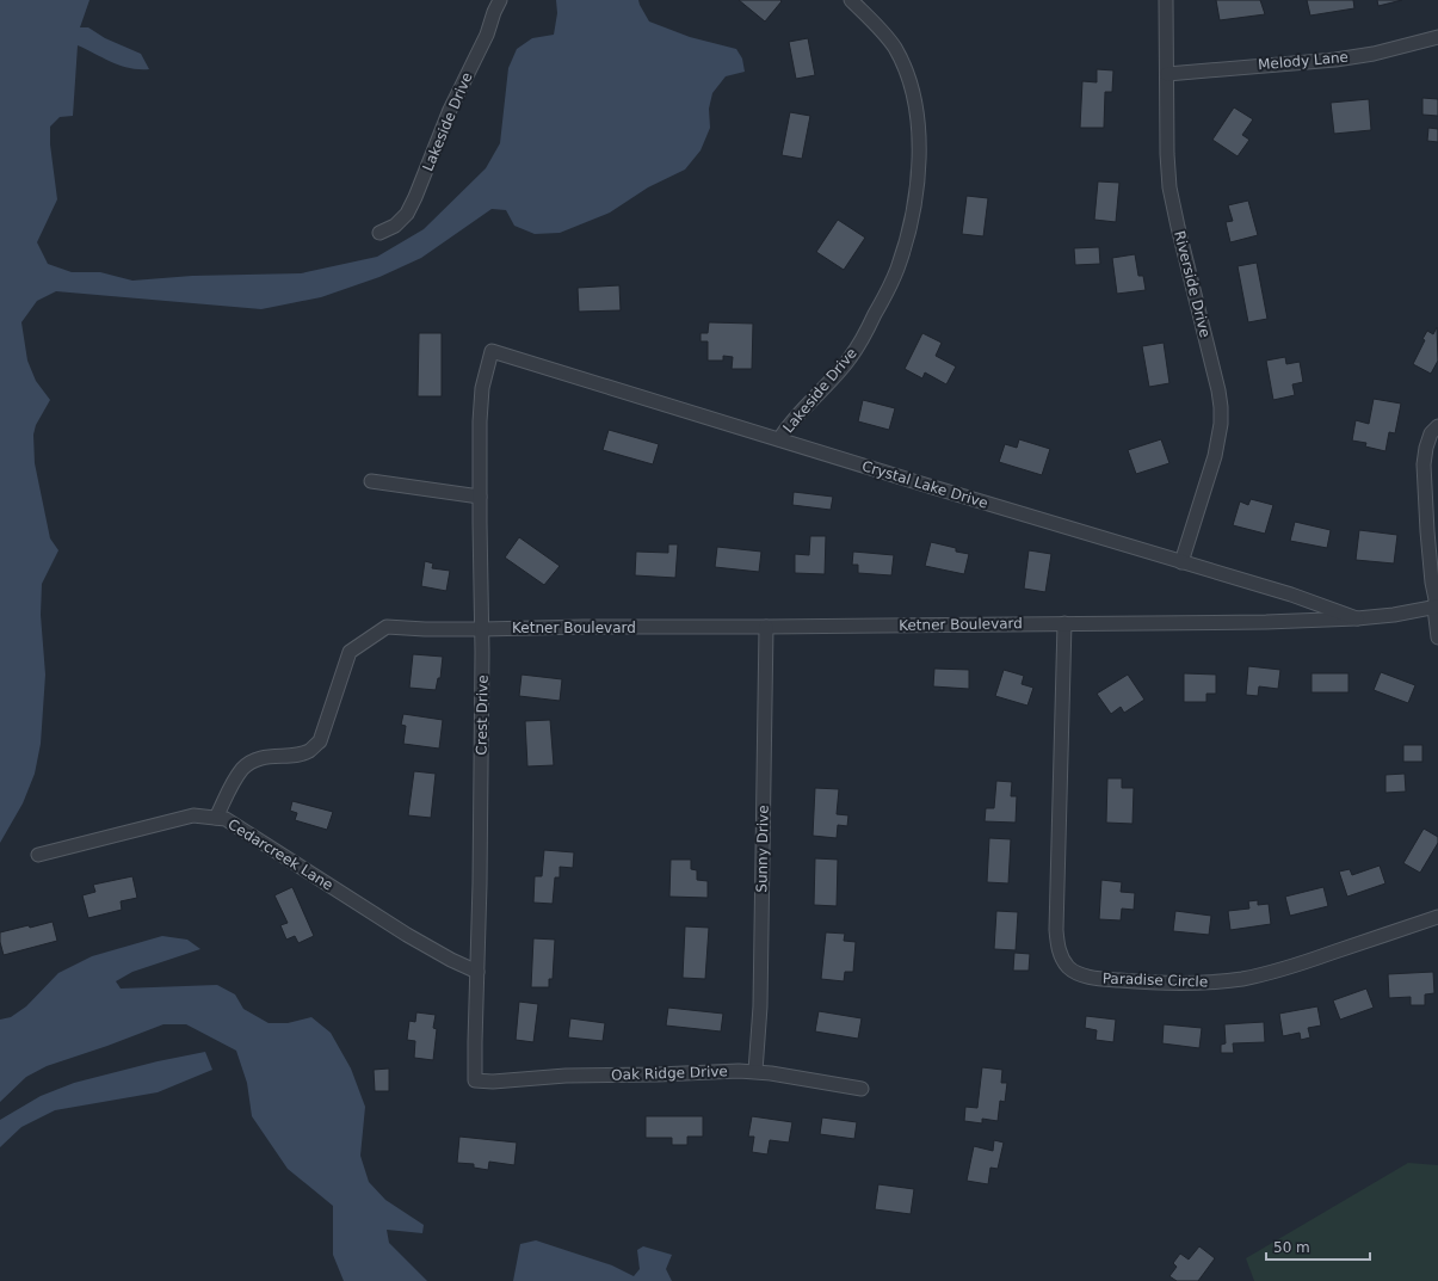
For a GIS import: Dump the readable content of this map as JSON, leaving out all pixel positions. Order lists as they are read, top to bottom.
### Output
{
  "streets": {
    "street": [
      "Melody Lane",
      "Lakeside Drive",
      "Riverside Drive",
      "Crystal Lake Drive",
      "Ketner Boulevard",
      "Crest Drive",
      "Sunny Drive",
      "Cedarcreek Lane",
      "Paradise Circle",
      "Oak Ridge Drive"
    ]
  },
  "crossings": [
    ["Melody Lane", "Riverside Drive"],
    ["Lakeside Drive", "Crystal Lake Drive"],
    ["Riverside Drive", "Crystal Lake Drive"],
    ["Crystal Lake Drive", "Ketner Boulevard"],
    ["Crystal Lake Drive", "Crest Drive"],
    ["Ketner Boulevard", "Crest Drive"],
    ["Ketner Boulevard", "Sunny Drive"],
    ["Ketner Boulevard", "Cedarcreek Lane"],
    ["Ketner Boulevard", "Paradise Circle"],
    ["Crest Drive", "Cedarcreek Lane"],
    ["Crest Drive", "Oak Ridge Drive"],
    ["Sunny Drive", "Oak Ridge Drive"]
  ],
  "scale_bar": "50 m"
}
